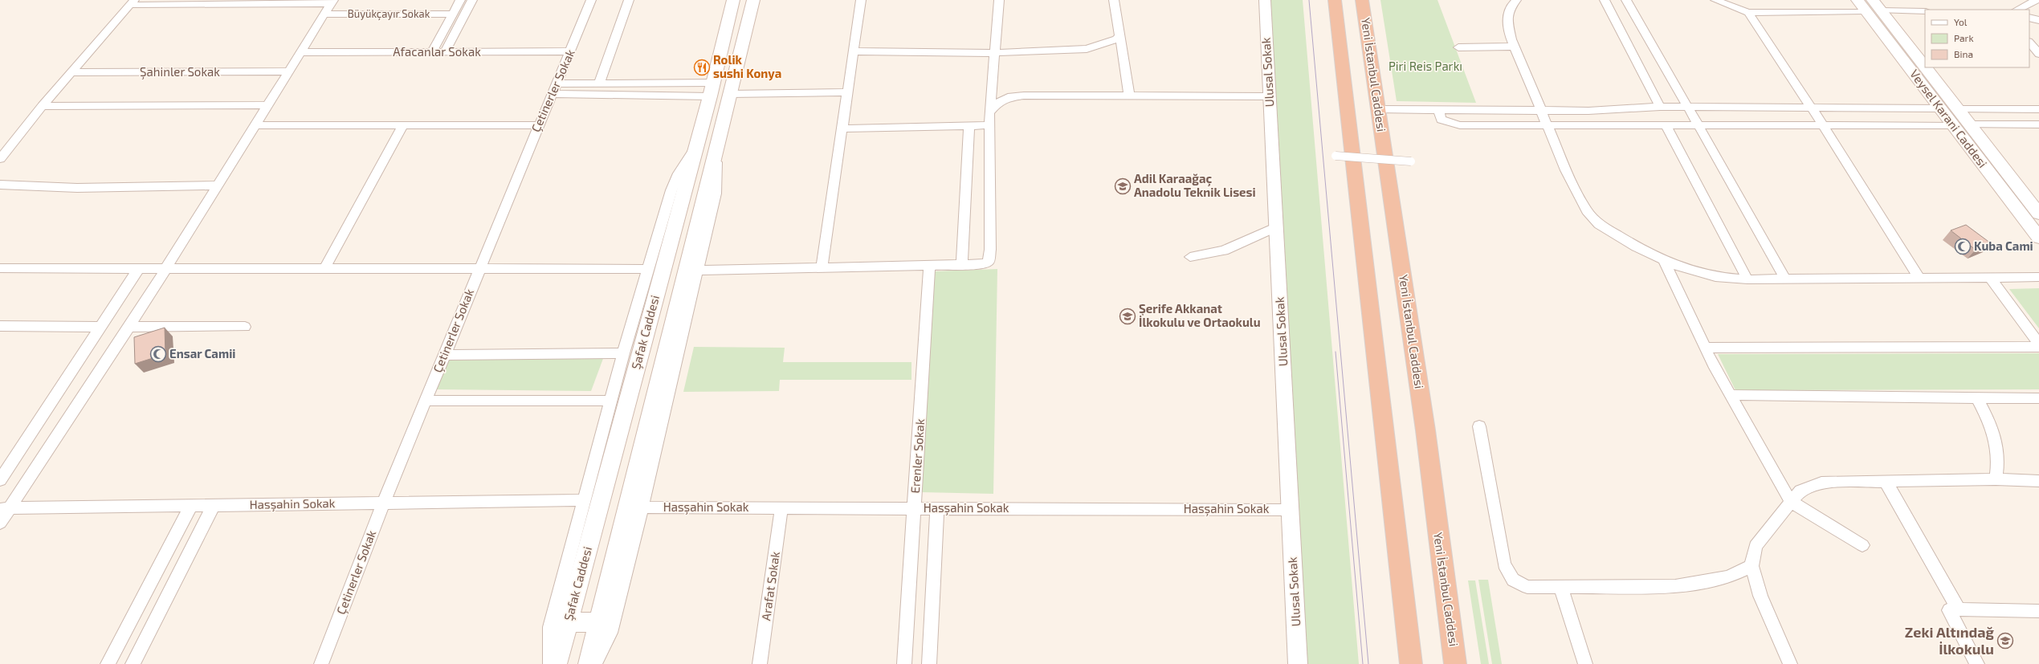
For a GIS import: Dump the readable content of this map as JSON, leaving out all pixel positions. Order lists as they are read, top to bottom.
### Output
{
  "streets": {
    "highway": ["Yeni İstanbul Caddesi"],
    "main road": ["Veysel Karani Caddesi", "Şafak Caddesi"],
    "street": [
      "Büyükçayır Sokak",
      "Afacanlar Sokak",
      "Şahinler Sokak",
      "Ulusal Sokak",
      "Çetinerler Sokak",
      "Erenler Sokak",
      "Hasşahin Sokak",
      "Arafat Sokak"
    ]
  },
  "crossings": [
    ["Afacanlar Sokak", "Çetinerler Sokak"],
    ["Ulusal Sokak", "Hasşahin Sokak"],
    ["Çetinerler Sokak", "Hasşahin Sokak"],
    ["Erenler Sokak", "Hasşahin Sokak"],
    ["Hasşahin Sokak", "Arafat Sokak"]
  ],
  "parks": ["Piri Reis Parkı"],
  "places": {
    "restaurant": ["Rolik sushi Konya"],
    "school or university": ["Adil Karaağaç Anadolu Teknik Lisesi", "Şerife Akkanat İlkokulu ve Ortaokulu", "Zeki Altındağ İlkokulu"],
    "mosque": ["Kuba Cami", "Ensar Camii"]
  },
  "legend": ["Yol", "Park", "Bina"]
}
